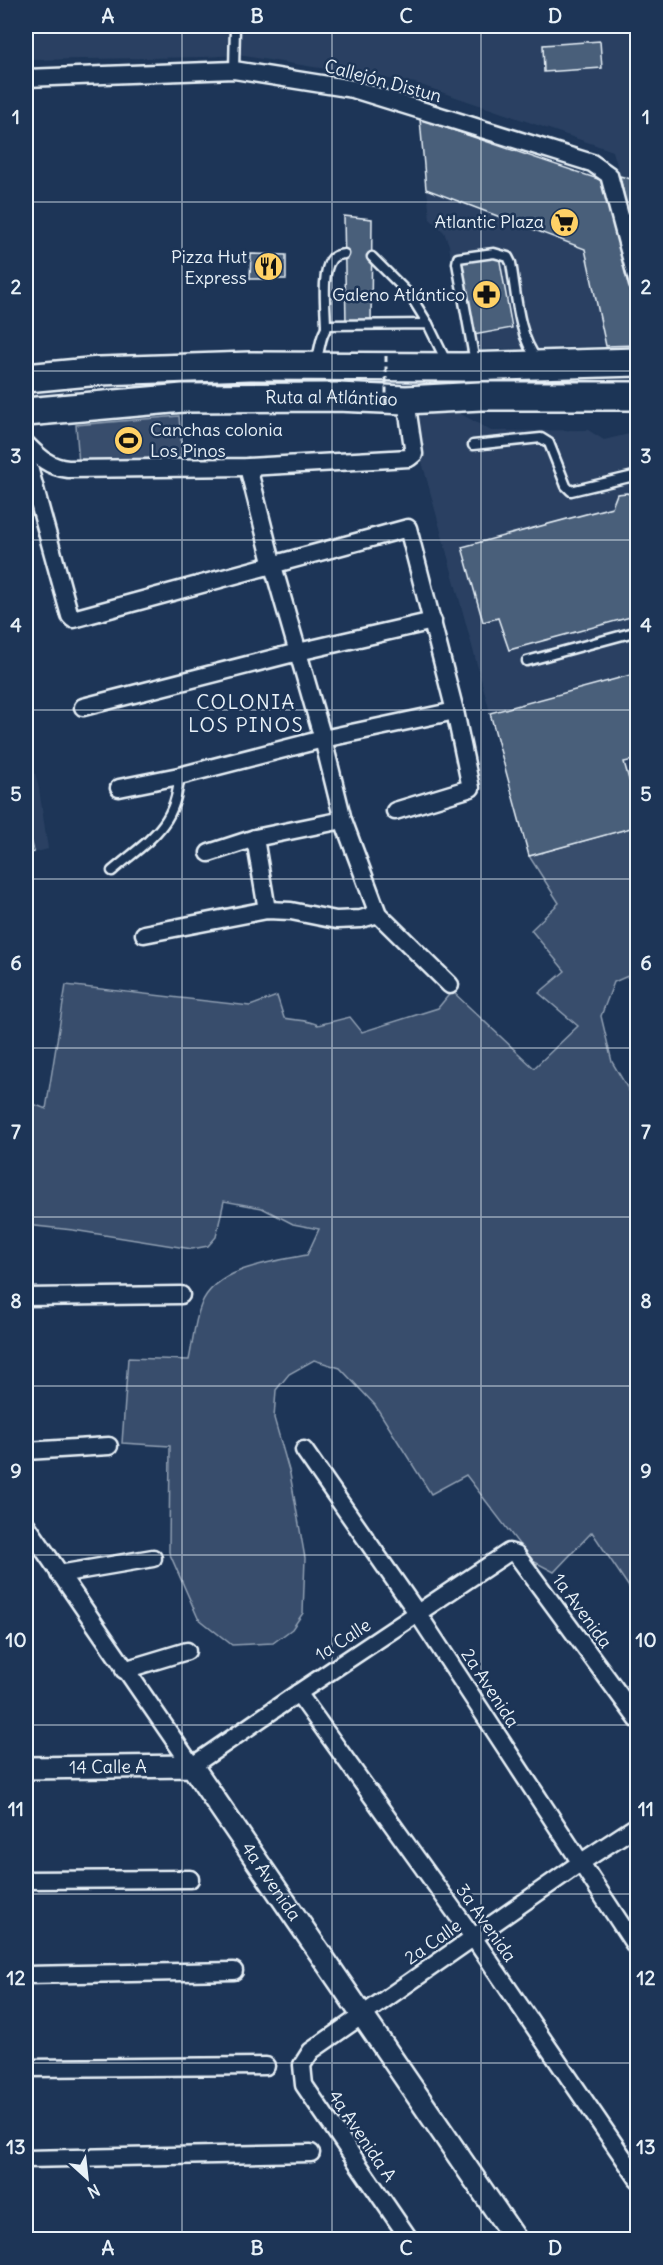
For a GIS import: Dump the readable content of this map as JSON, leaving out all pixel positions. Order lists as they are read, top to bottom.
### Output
{
  "streets": {
    "highway": ["Ruta al Atlántico"],
    "street": [
      "Callejón Distun",
      "1a Avenida",
      "1a Calle",
      "2a Avenida",
      "14 Calle A",
      "4a Avenida",
      "3a Avenida",
      "2a Calle",
      "4a Avenida A"
    ]
  },
  "crossings": [
    ["1a Avenida", "1a Calle"],
    ["1a Calle", "2a Avenida"],
    ["1a Calle", "14 Calle A"],
    ["1a Calle", "4a Avenida"],
    ["1a Calle", "3a Avenida"],
    ["2a Avenida", "2a Calle"],
    ["14 Calle A", "4a Avenida"],
    ["4a Avenida", "2a Calle"],
    ["3a Avenida", "2a Calle"],
    ["2a Calle", "4a Avenida A"]
  ],
  "districts": ["COLONIA LOS PINOS"],
  "places": {
    "supermarket": ["Atlantic Plaza"],
    "restaurant": ["Pizza Hut Express"],
    "pharmacy": ["Galeno Atlántico"],
    "sports": ["Canchas colonia Los Pinos"]
  },
  "north": "bottom right",
  "grid": {
    "columns": [
      "A",
      "B",
      "C",
      "D"
    ],
    "rows": [
      "1",
      "2",
      "3",
      "4",
      "5",
      "6",
      "7",
      "8",
      "9",
      "10",
      "11",
      "12",
      "13"
    ]
  }
}
